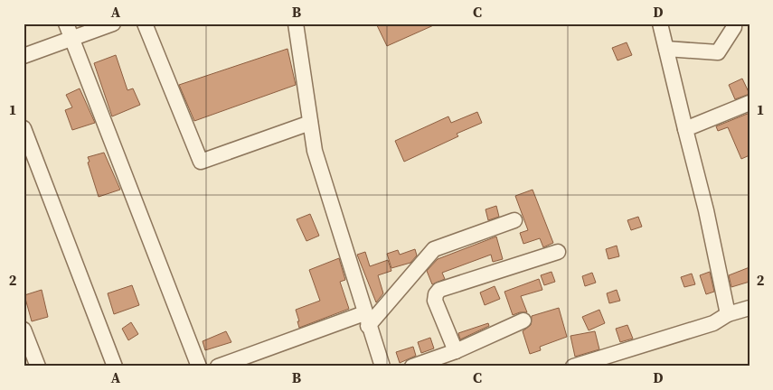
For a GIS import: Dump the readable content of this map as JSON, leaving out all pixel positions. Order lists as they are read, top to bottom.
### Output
{
  "grid": {
    "columns": [
      "A",
      "B",
      "C",
      "D"
    ],
    "rows": ["1", "2"]
  }
}
